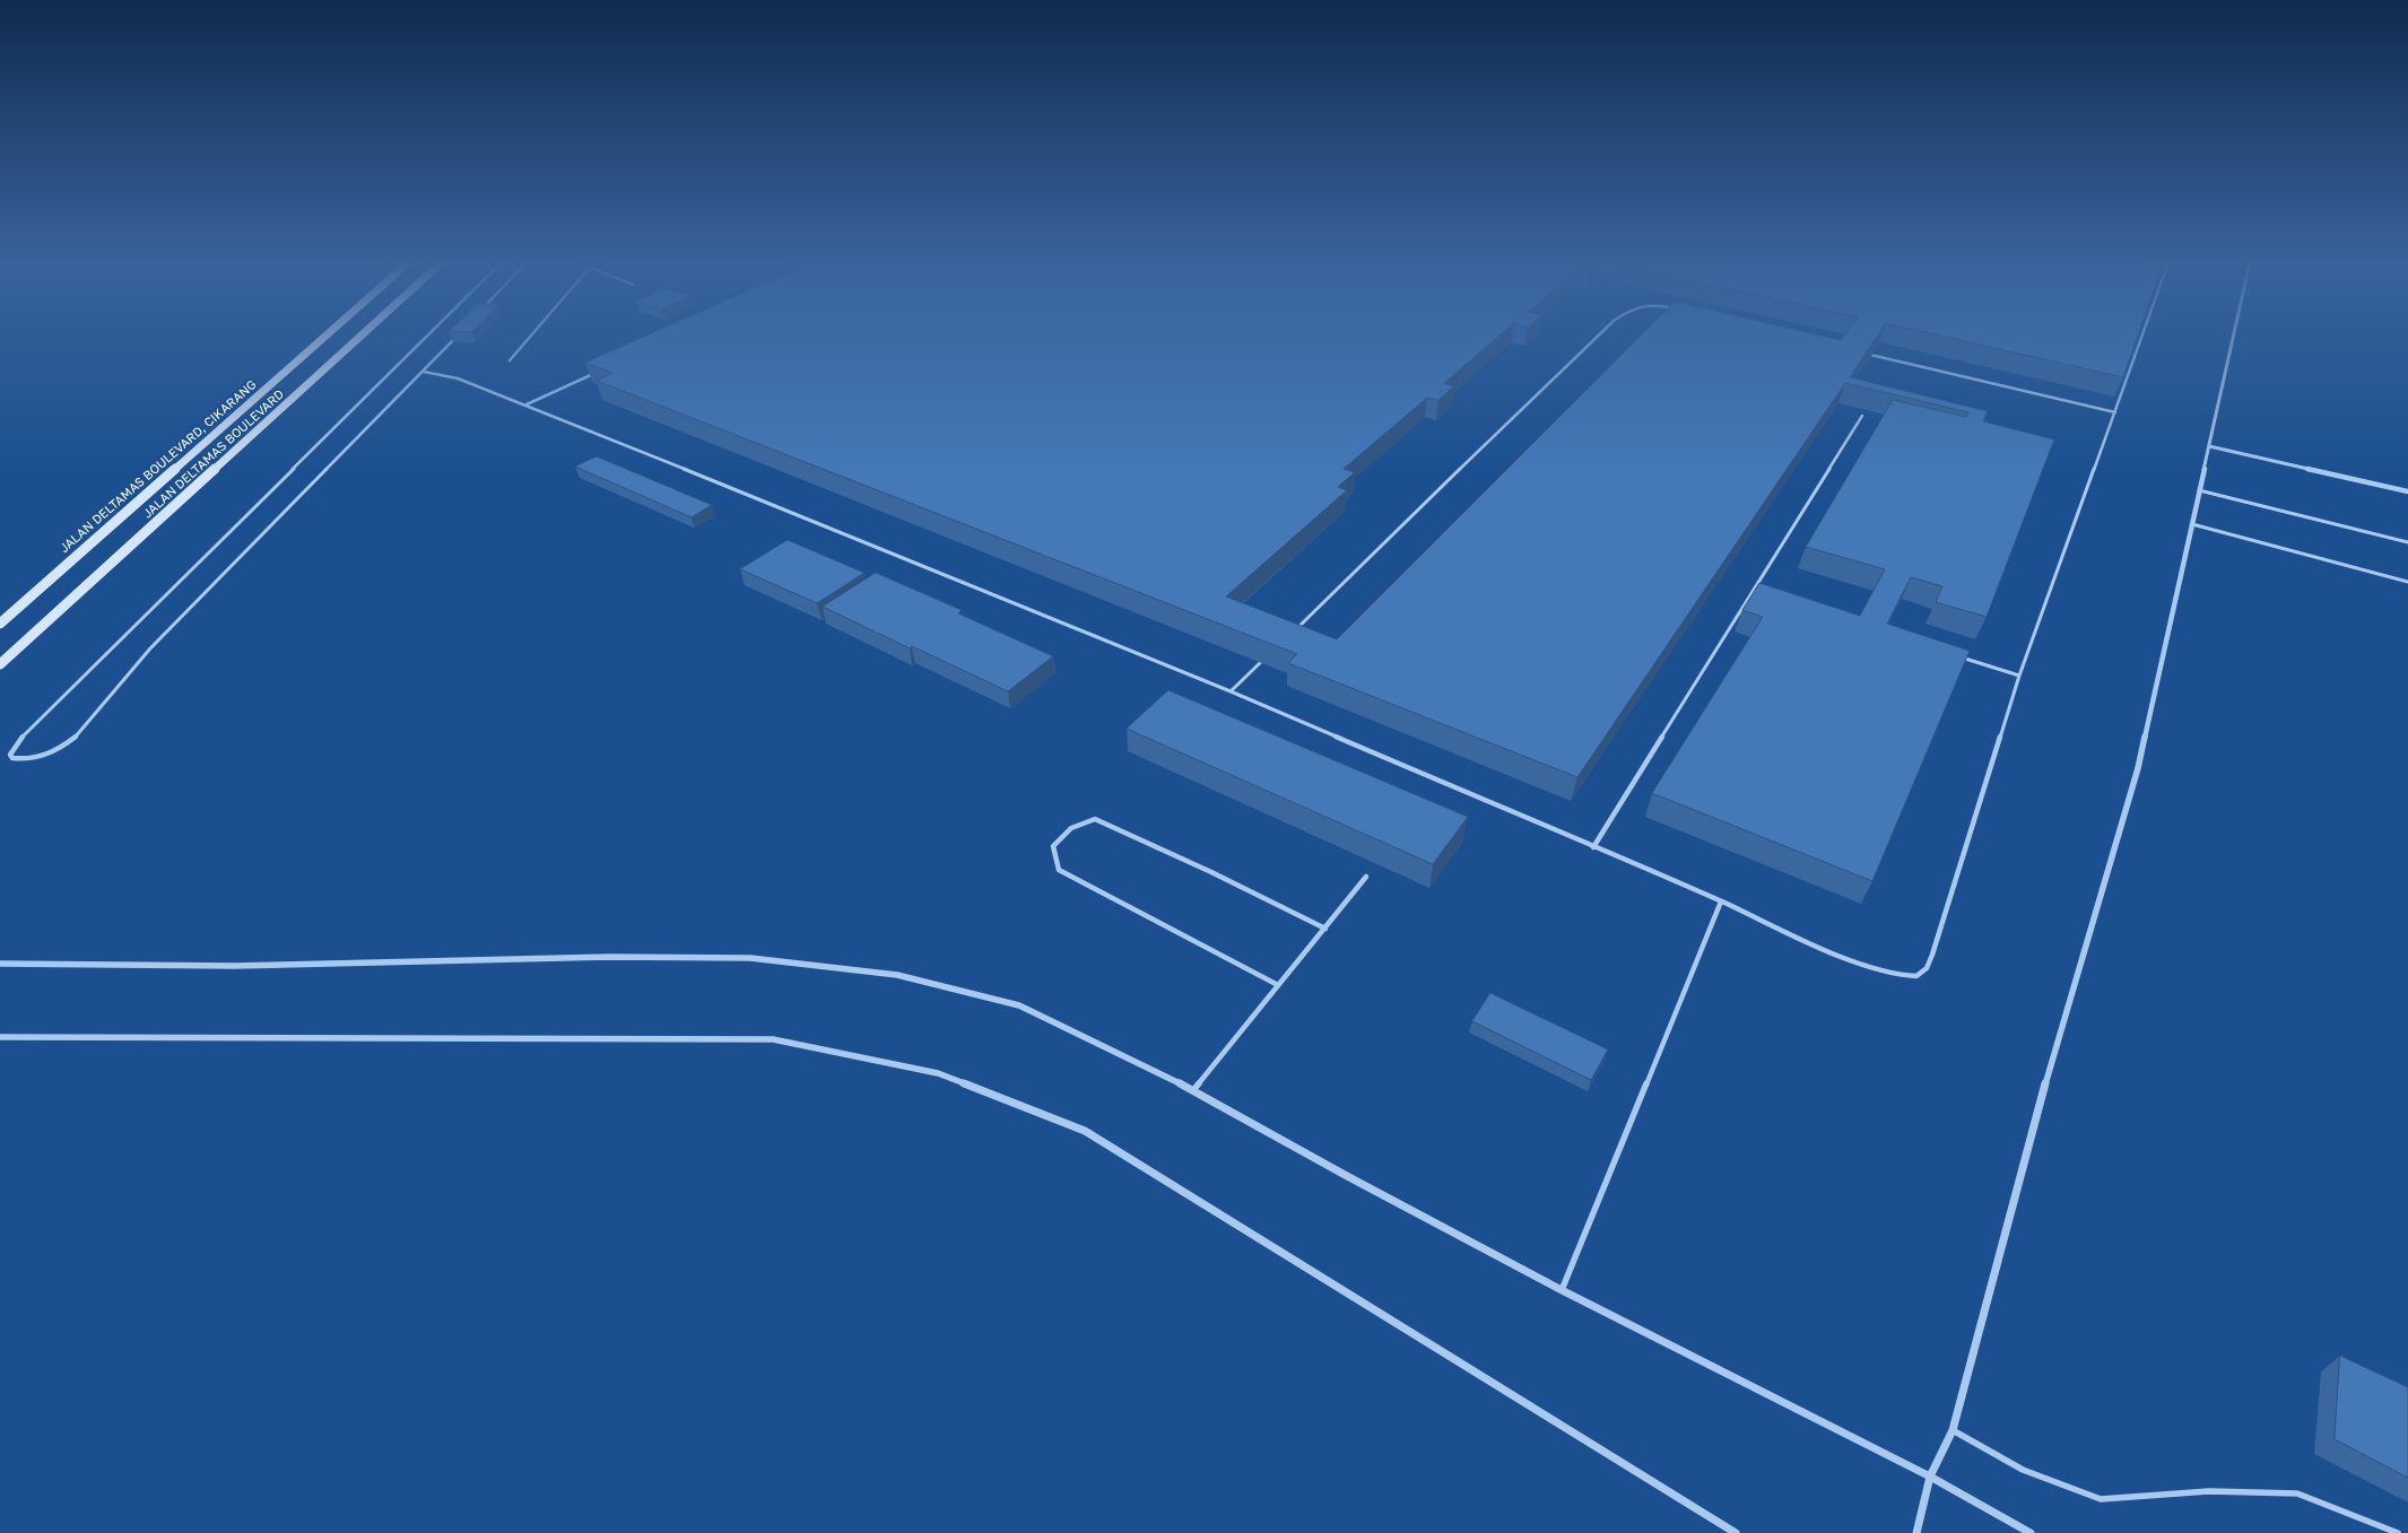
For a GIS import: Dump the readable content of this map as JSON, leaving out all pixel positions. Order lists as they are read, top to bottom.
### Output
{
  "streets": {
    "street": ["JALAN DELTAMAS BOULEVARD", "JALAN DELTAMAS BOULEVARD, CIKARANG"]
  }
}
